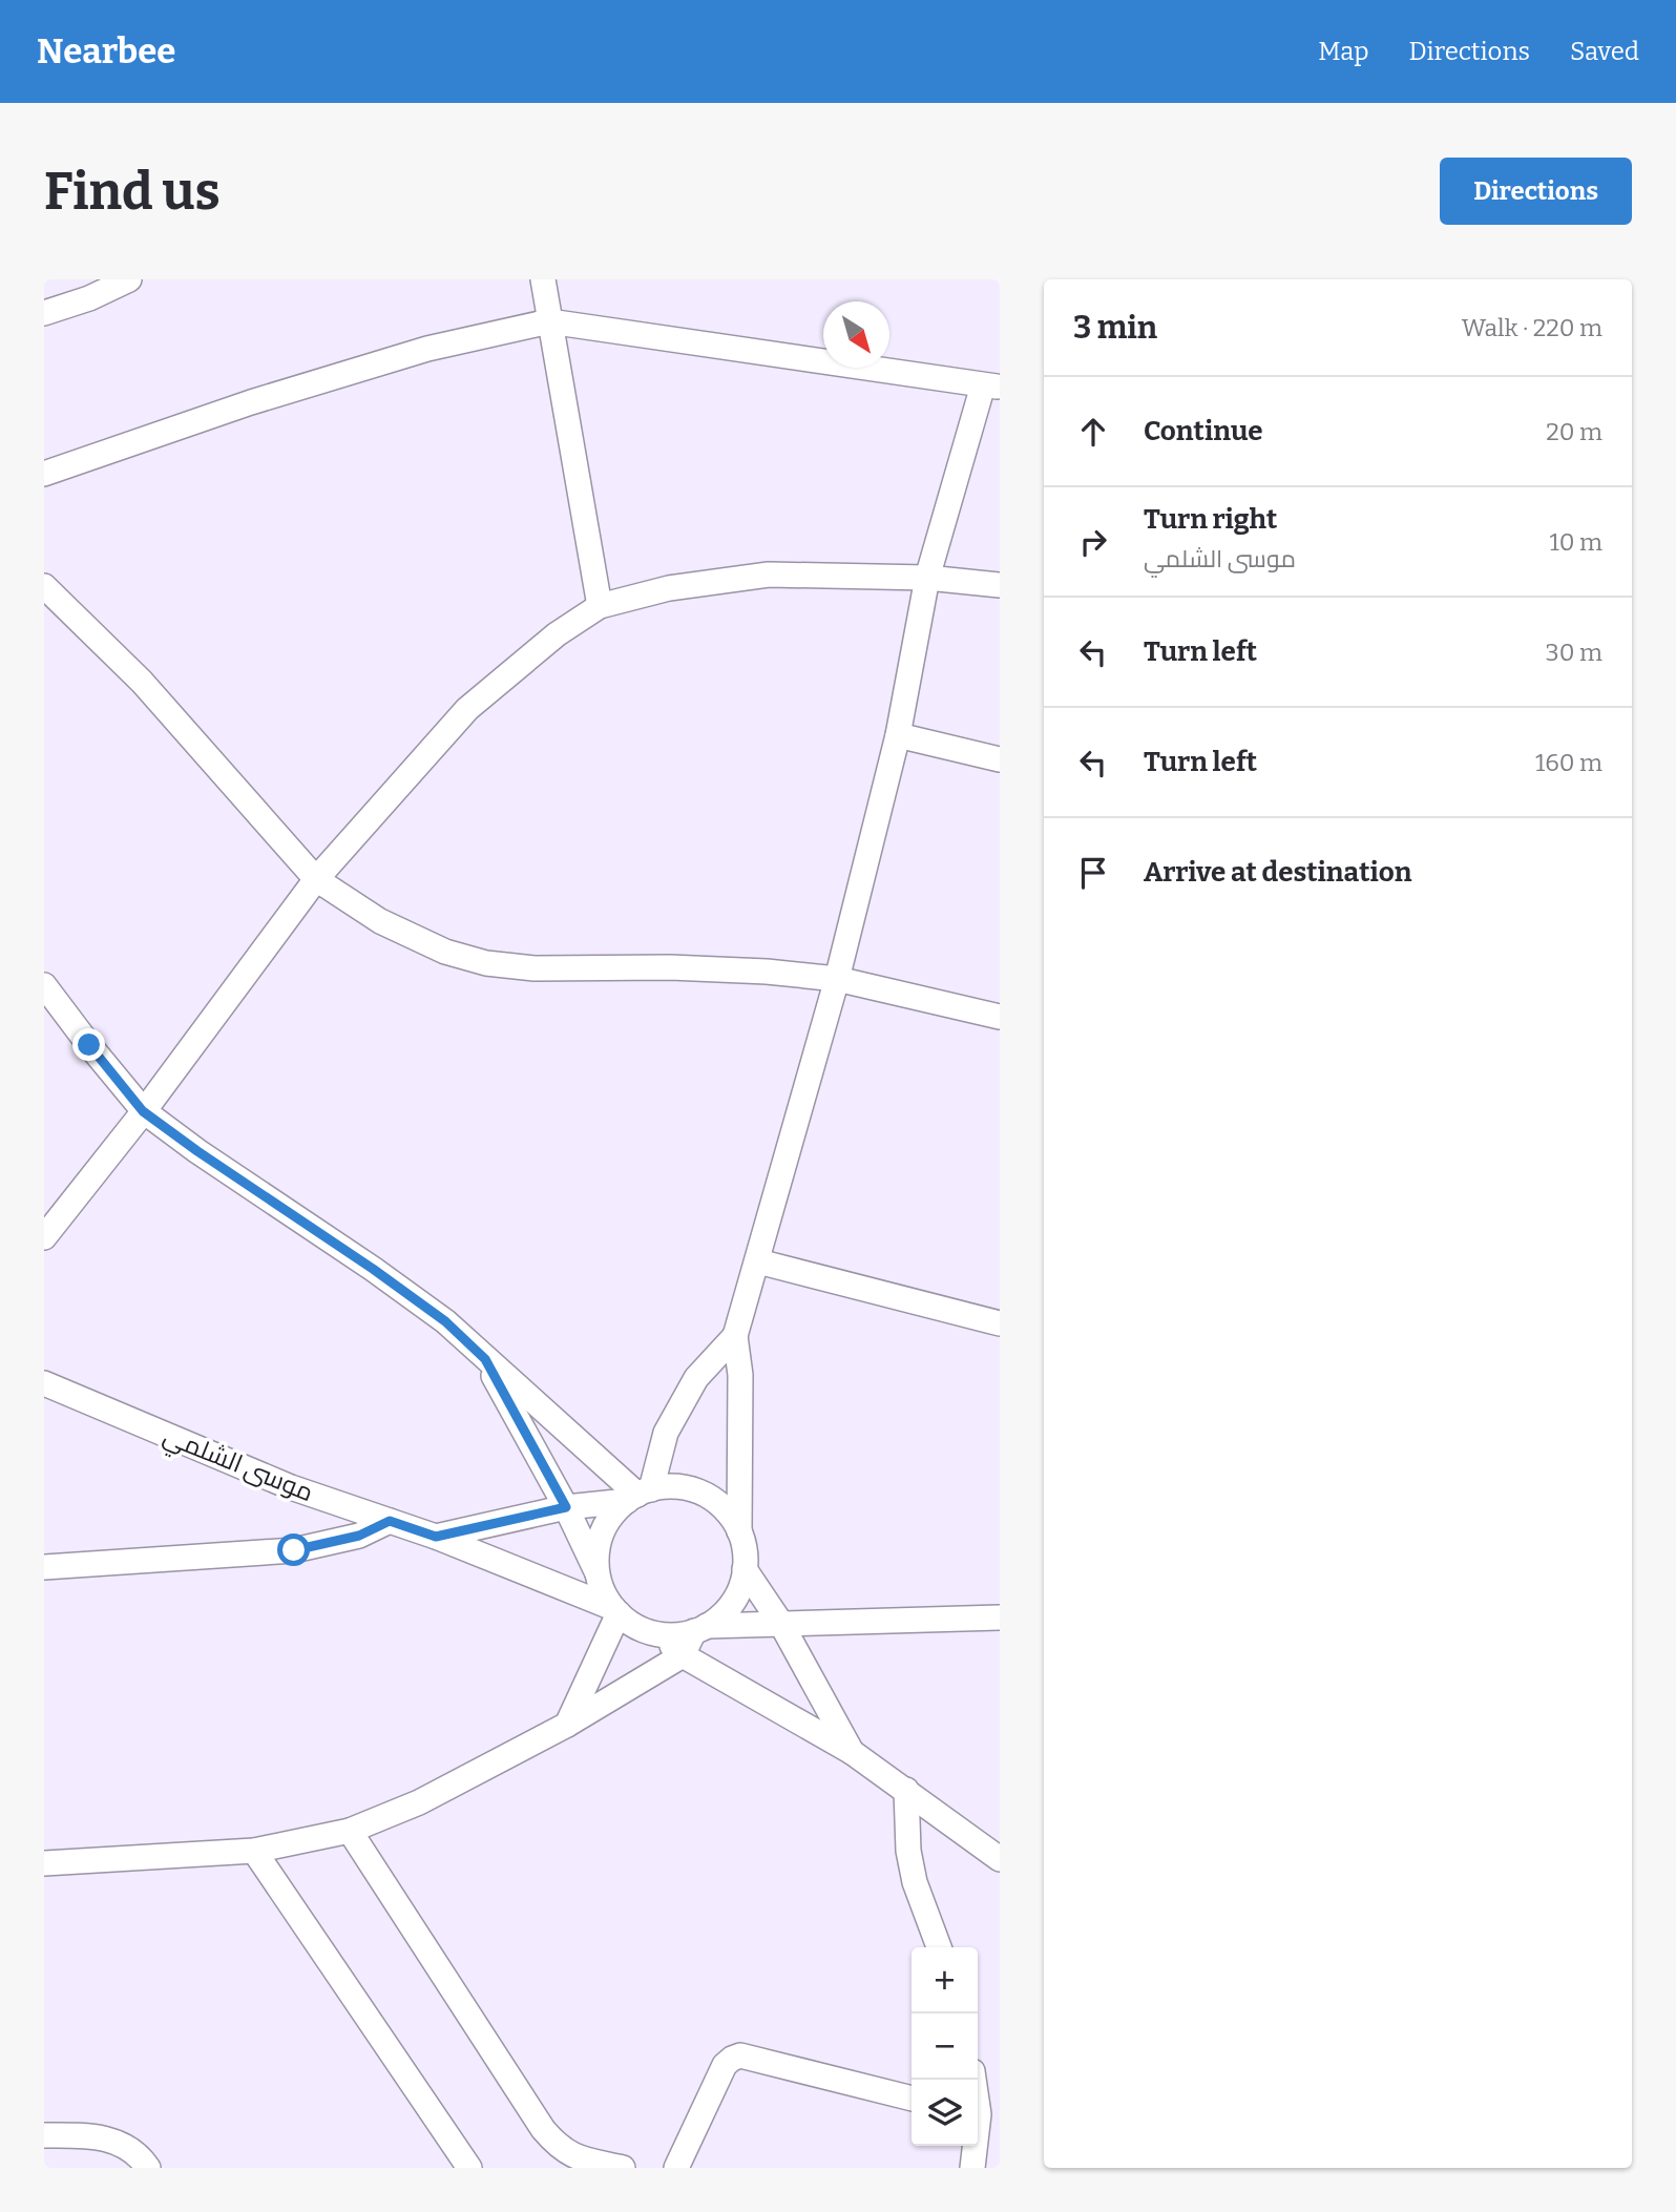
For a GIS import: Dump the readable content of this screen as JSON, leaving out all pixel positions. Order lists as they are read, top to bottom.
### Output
{
  "streets": {
    "street": ["موسى الشلمي"]
  },
  "north": "bottom right",
  "page": {
    "header": "Nearbee",
    "nav": ["Map", "Directions", "Saved"],
    "buttons": "Directions",
    "title": "Find us",
    "heading": ["3 min", "Walk · 220 m"],
    "list": [
      ["Continue", "20 m"],
      ["Turn right", "موسى الشلمي", "10 m"],
      ["Turn left", "30 m"],
      ["Turn left", "160 m"],
      "Arrive at destination"
    ],
    "map_buttons": ["+", "−"]
  }
}
